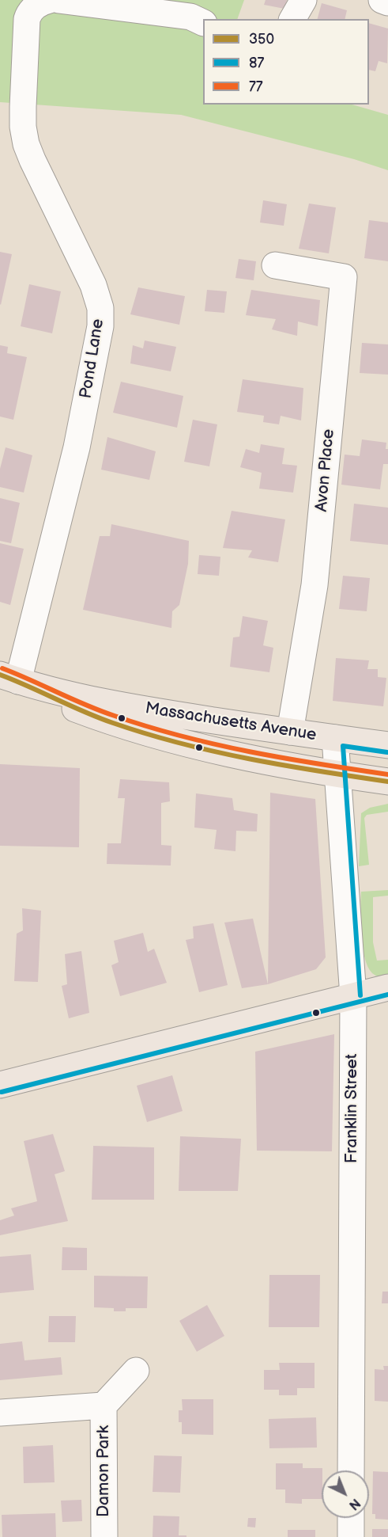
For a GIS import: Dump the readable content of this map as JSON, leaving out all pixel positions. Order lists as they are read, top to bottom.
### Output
{
  "streets": {
    "main road": ["Massachusetts Avenue"],
    "street": [
      "Pond Lane",
      "Avon Place",
      "Franklin Street",
      "Damon Park"
    ]
  },
  "crossings": [
    ["Pond Lane", "Massachusetts Avenue"],
    ["Avon Place", "Massachusetts Avenue"],
    ["Massachusetts Avenue", "Franklin Street"]
  ],
  "lines": ["transit line 77", "transit line 350", "transit line 87"],
  "legend": ["350", "87", "77"],
  "north": "bottom right"
}
